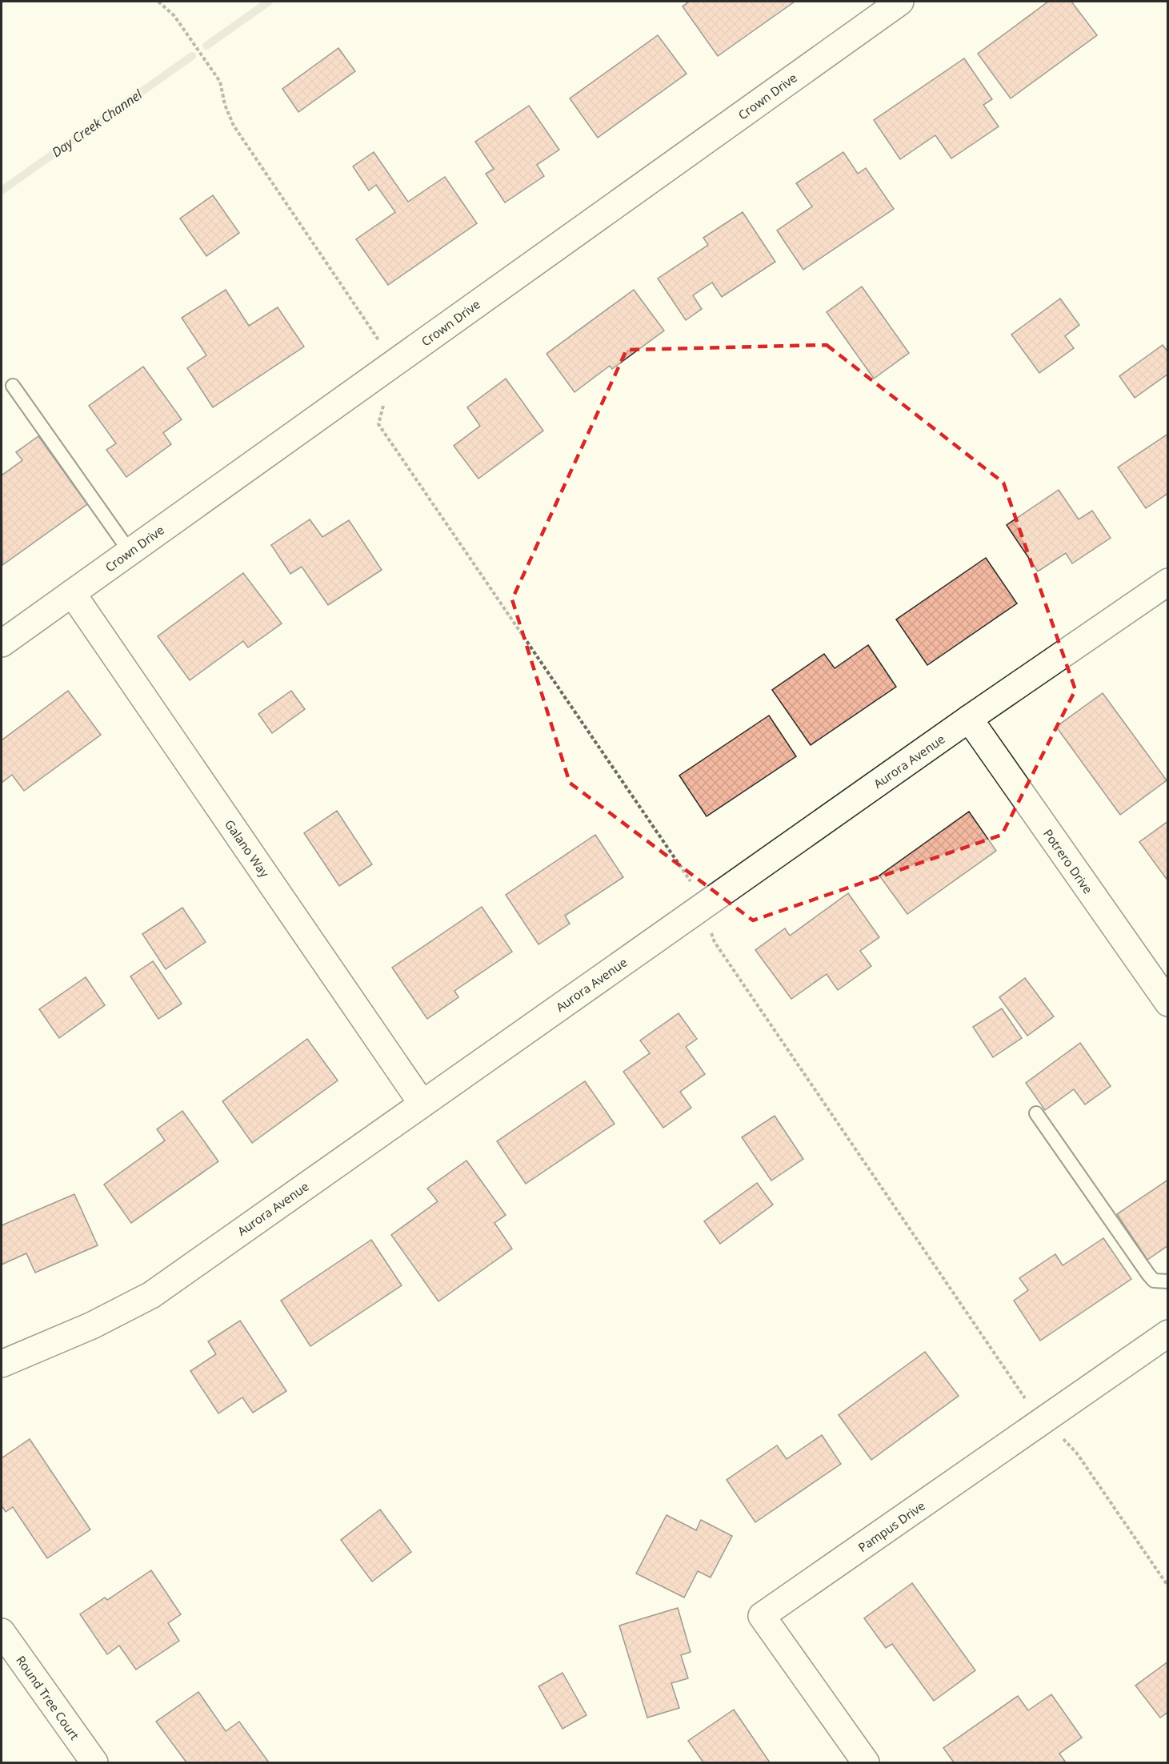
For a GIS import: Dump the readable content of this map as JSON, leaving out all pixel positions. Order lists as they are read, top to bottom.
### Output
{
  "streets": {
    "street": [
      "Crown Drive",
      "Aurora Avenue",
      "Galano Way",
      "Potrero Drive",
      "Pampus Drive",
      "Round Tree Court"
    ]
  },
  "crossings": [
    ["Crown Drive", "Galano Way"],
    ["Aurora Avenue", "Galano Way"],
    ["Aurora Avenue", "Potrero Drive"]
  ],
  "water": ["Day Creek Channel"]
}
